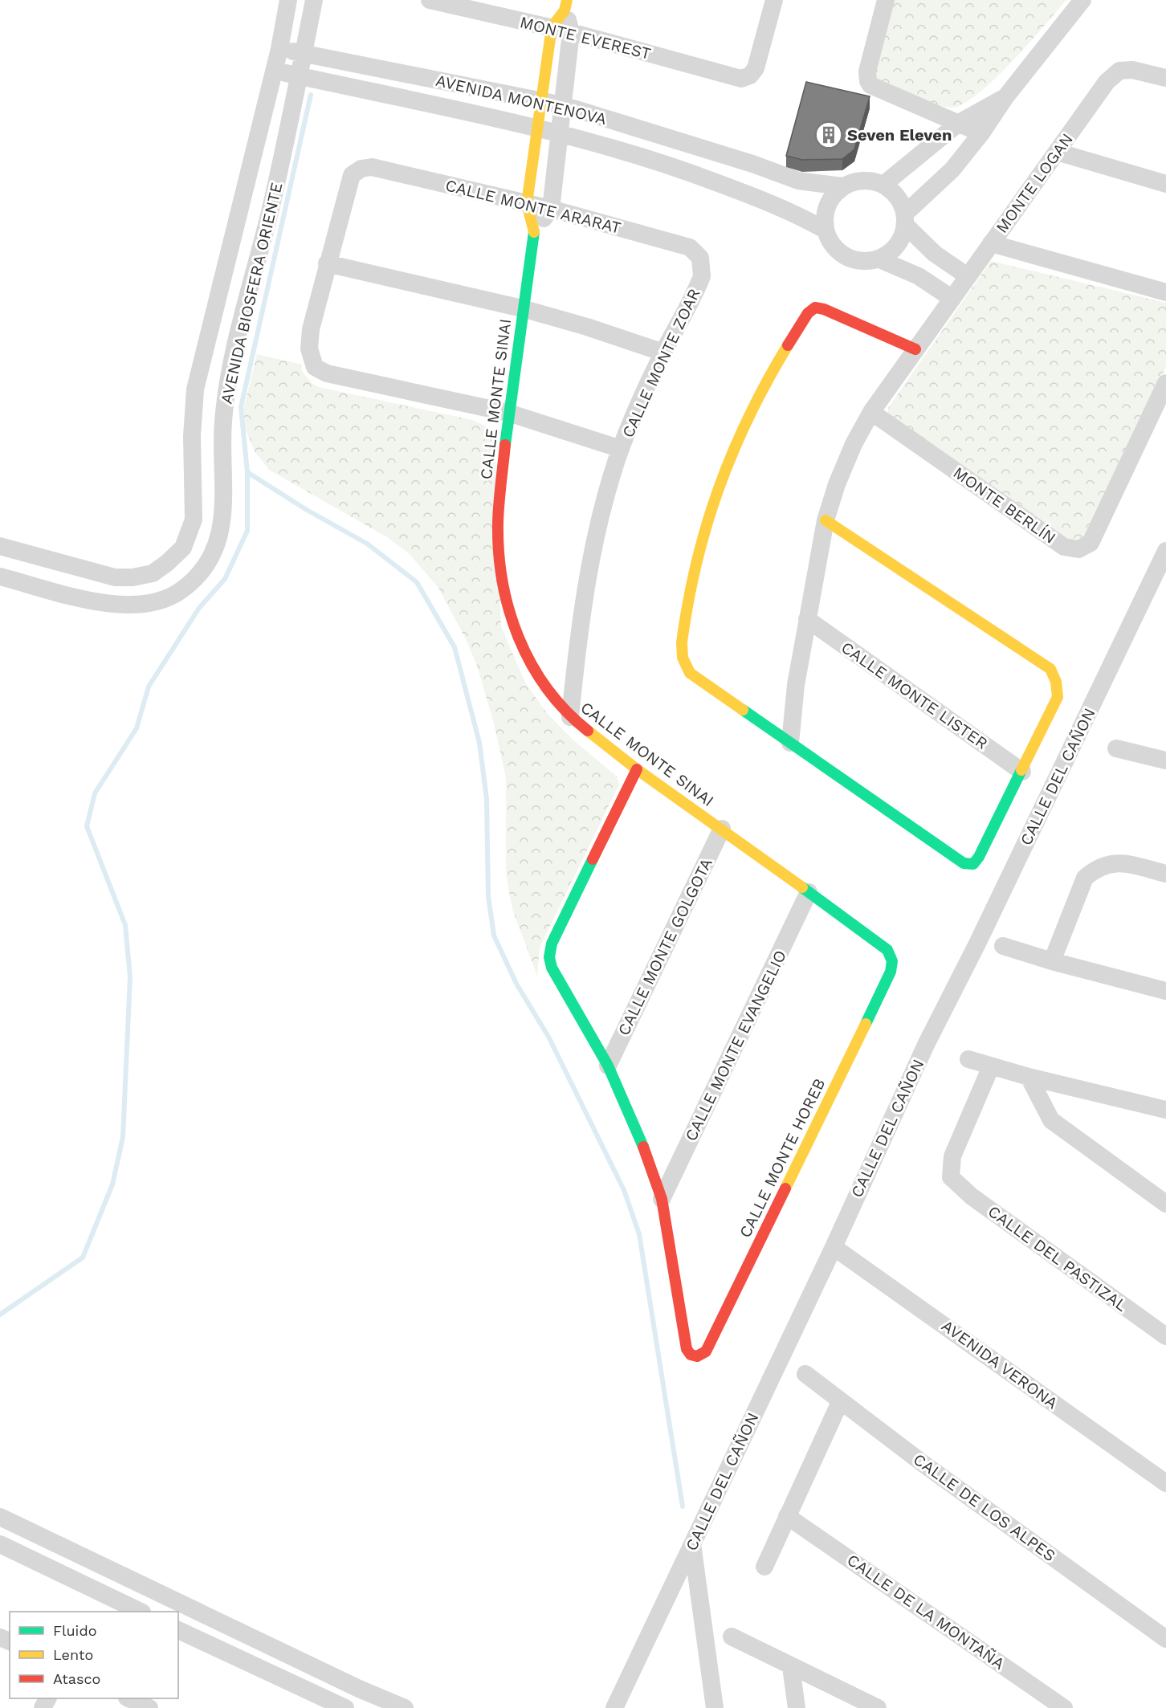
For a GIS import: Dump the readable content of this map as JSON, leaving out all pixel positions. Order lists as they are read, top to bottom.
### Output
{
  "streets": {
    "street": [
      "MONTE EVEREST",
      "AVENIDA MONTENOVA",
      "MONTE LOGAN",
      "CALLE MONTE ARARAT",
      "AVENIDA BIOSFERA ORIENTE",
      "CALLE MONTE ZOAR",
      "CALLE MONTE SINAI",
      "MONTE BERLÍN",
      "CALLE MONTE LISTER",
      "CALLE DEL CAÑON",
      "CALLE MONTE GOLGOTA",
      "CALLE MONTE EVANGELIO",
      "CALLE MONTE HOREB",
      "CALLE DEL PASTIZAL",
      "AVENIDA VERONA",
      "CALLE DE LOS ALPES",
      "CALLE DE LA MONTAÑA"
    ]
  },
  "crossings": [
    ["AVENIDA MONTENOVA", "AVENIDA BIOSFERA ORIENTE"],
    ["MONTE LOGAN", "MONTE BERLÍN"],
    ["MONTE LOGAN", "CALLE MONTE LISTER"],
    ["CALLE MONTE ARARAT", "CALLE MONTE ZOAR"],
    ["CALLE MONTE ZOAR", "CALLE MONTE SINAI"],
    ["CALLE MONTE SINAI", "CALLE MONTE GOLGOTA"],
    ["CALLE MONTE SINAI", "CALLE MONTE EVANGELIO"],
    ["CALLE MONTE SINAI", "CALLE MONTE HOREB"],
    ["CALLE DEL CAÑON", "AVENIDA VERONA"],
    ["CALLE MONTE EVANGELIO", "CALLE MONTE HOREB"]
  ],
  "places": {
    "building": ["Seven Eleven"]
  },
  "legend": ["Fluido", "Lento", "Atasco"]
}
